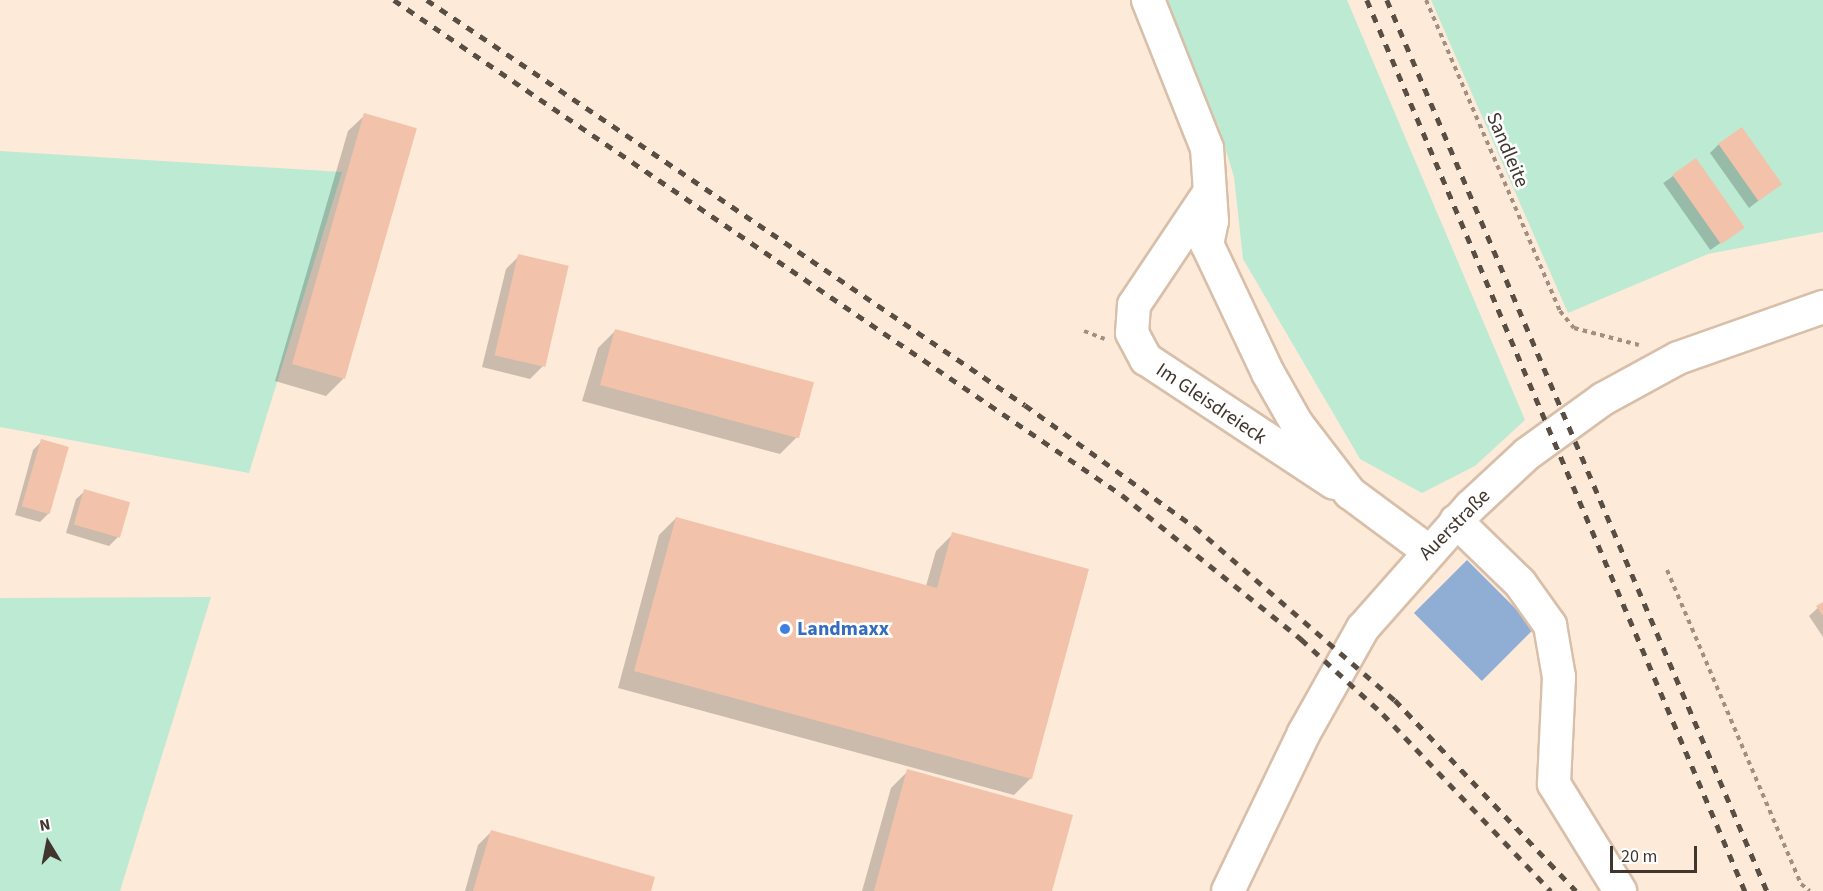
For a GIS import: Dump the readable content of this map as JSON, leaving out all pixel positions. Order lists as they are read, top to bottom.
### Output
{
  "streets": {
    "street": ["Im Gleisdreieck", "Auerstraße"],
    "path": ["Sandleite"]
  },
  "crossings": [
    ["Sandleite", "Auerstraße"],
    ["Im Gleisdreieck", "Auerstraße"]
  ],
  "places": ["Landmaxx"],
  "scale_bar": "20 m",
  "north": "top"
}
